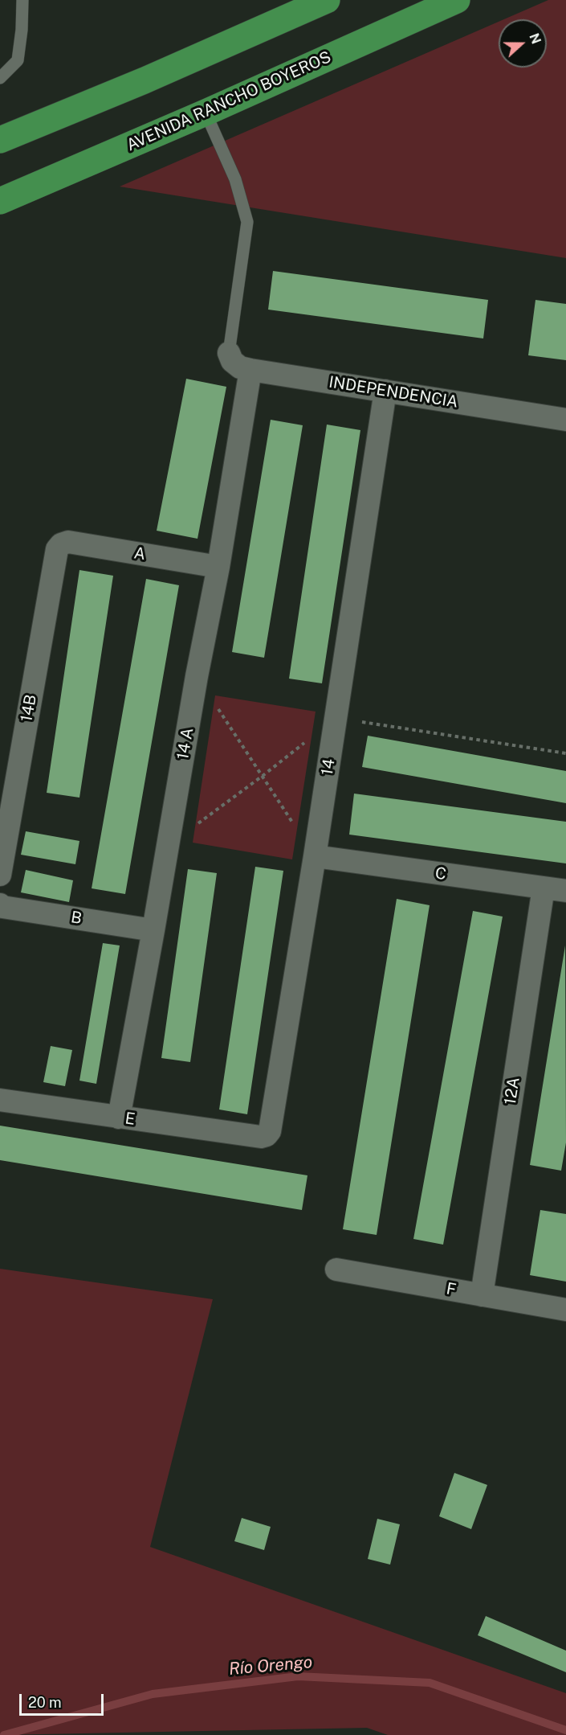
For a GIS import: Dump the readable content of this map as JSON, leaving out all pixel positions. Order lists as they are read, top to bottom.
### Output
{
  "streets": {
    "highway": ["AVENIDA RANCHO BOYEROS"],
    "street": [
      "INDEPENDENCIA",
      "A",
      "14B",
      "14 A",
      "14",
      "C",
      "B",
      "12A",
      "E",
      "F"
    ]
  },
  "crossings": [
    ["INDEPENDENCIA", "14 A"],
    ["INDEPENDENCIA", "14"],
    ["A", "14B"],
    ["A", "14 A"],
    ["14 A", "B"],
    ["14 A", "E"],
    ["14", "C"],
    ["14", "E"],
    ["C", "12A"],
    ["12A", "F"]
  ],
  "water": ["Río Orengo"],
  "scale_bar": "20 m",
  "north": "right"
}
